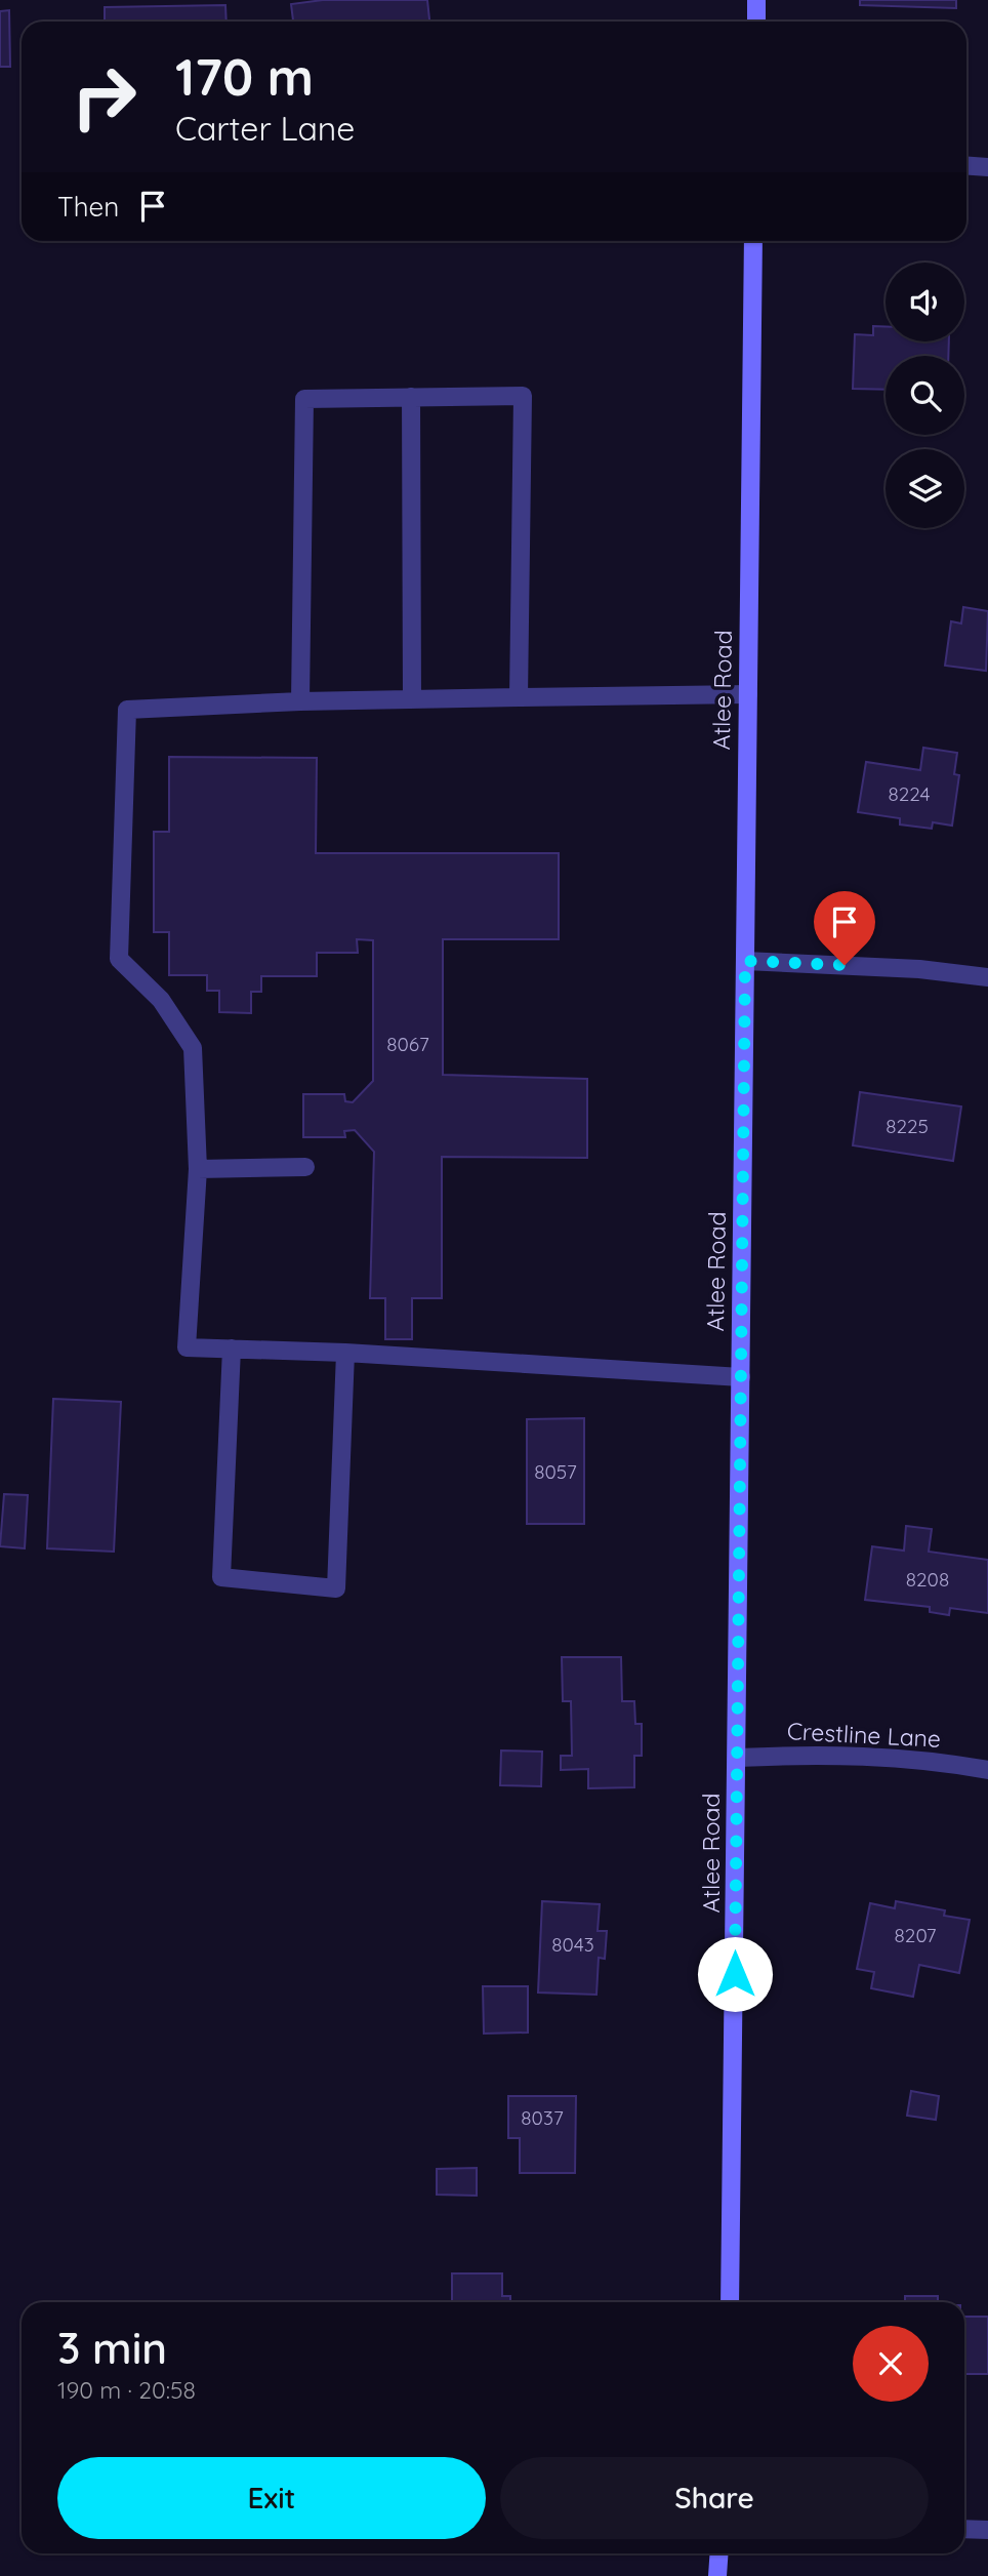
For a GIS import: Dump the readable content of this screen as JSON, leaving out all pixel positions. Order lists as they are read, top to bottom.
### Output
{
  "streets": {
    "main road": ["Atlee Road"],
    "street": ["Crestline Lane"]
  },
  "crossings": [
    ["Atlee Road", "Crestline Lane"]
  ],
  "house_numbers": [
    "8224",
    "8067",
    "8225",
    "8057",
    "8208",
    "8207",
    "8043",
    "8037"
  ],
  "page": {
    "turn": ["170 m", "Carter Lane"],
    "then": "Then",
    "heading": ["3 min", "190 m · 20:58"],
    "buttons": ["Exit", "Share"]
  }
}
